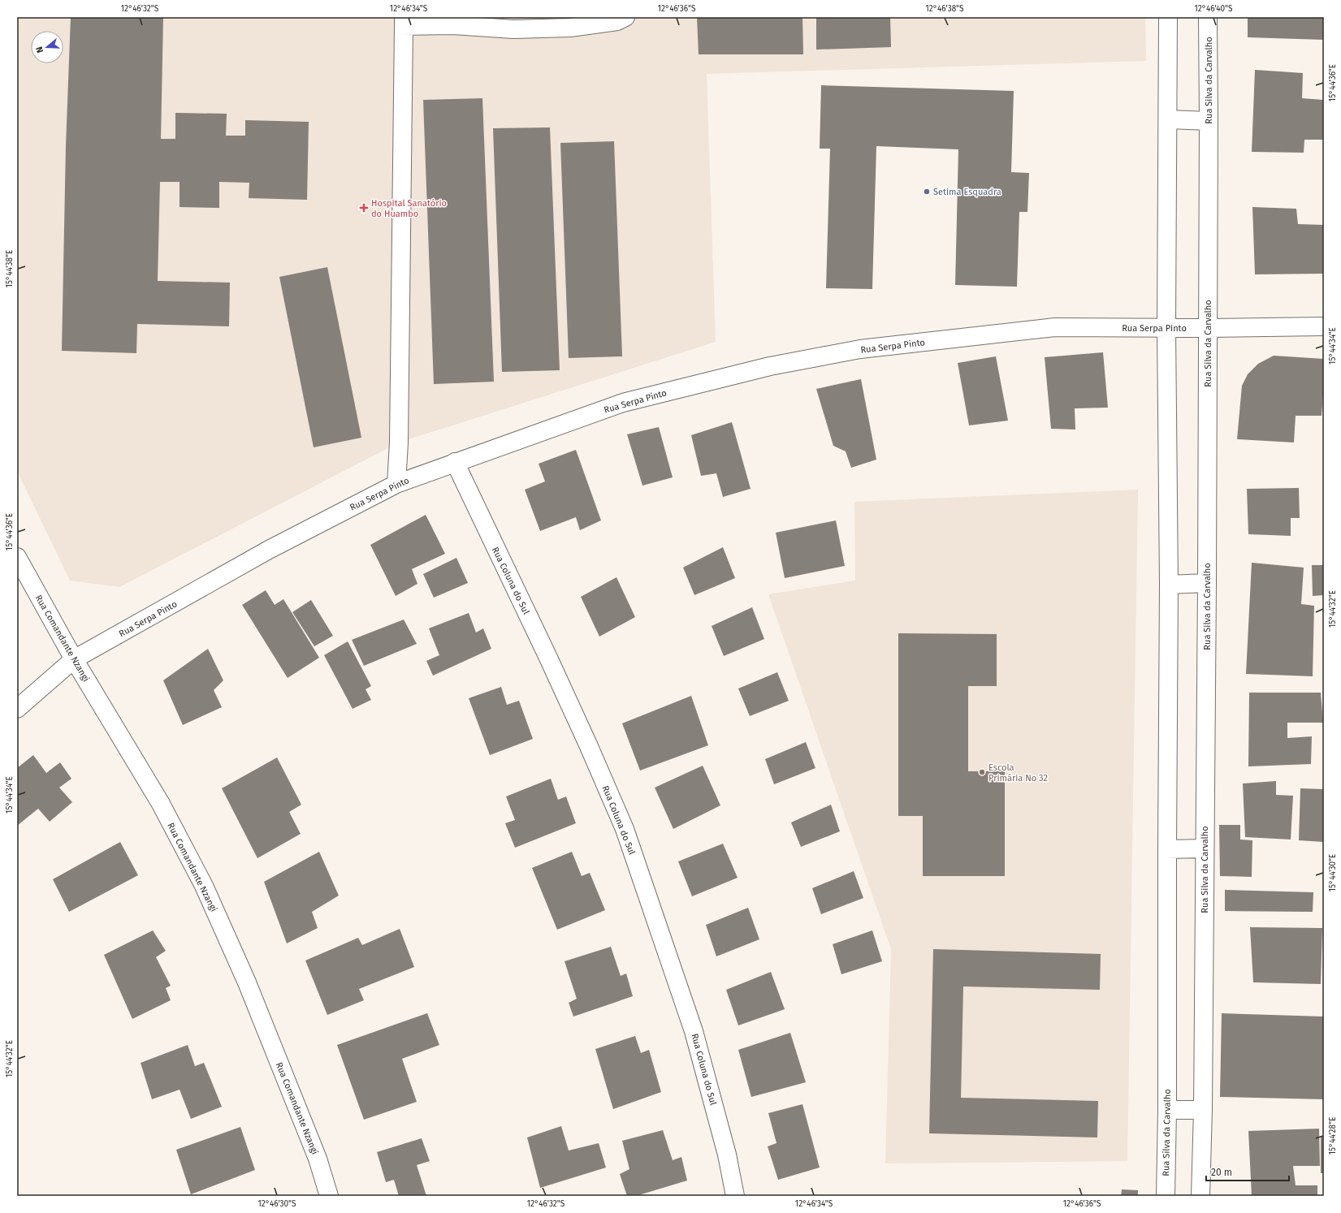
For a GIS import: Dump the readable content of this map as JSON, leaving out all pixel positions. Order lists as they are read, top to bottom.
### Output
{
  "streets": {
    "street": [
      "Rua Silva da Carvalho",
      "Rua Serpa Pinto",
      "Rua Coluna do Sul",
      "Rua Comandante Nzangi"
    ]
  },
  "crossings": [
    ["Rua Silva da Carvalho", "Rua Serpa Pinto"],
    ["Rua Serpa Pinto", "Rua Coluna do Sul"],
    ["Rua Serpa Pinto", "Rua Comandante Nzangi"]
  ],
  "places": {
    "other": ["Setima Esquadra", "Escola Primária No 32"],
    "health": ["Hospital Sanatório do Huambo"]
  },
  "scale_bar": "20 m",
  "north": "left",
  "coordinates": [
    "12°46'32\"S",
    "12°46'34\"S",
    "12°46'36\"S",
    "12°46'38\"S",
    "12°46'40\"S",
    "15°44'36\"E",
    "15°44'38\"E",
    "15°44'34\"E",
    "15°44'32\"E",
    "15°44'30\"E",
    "15°44'28\"E",
    "12°46'30\"S"
  ]
}
